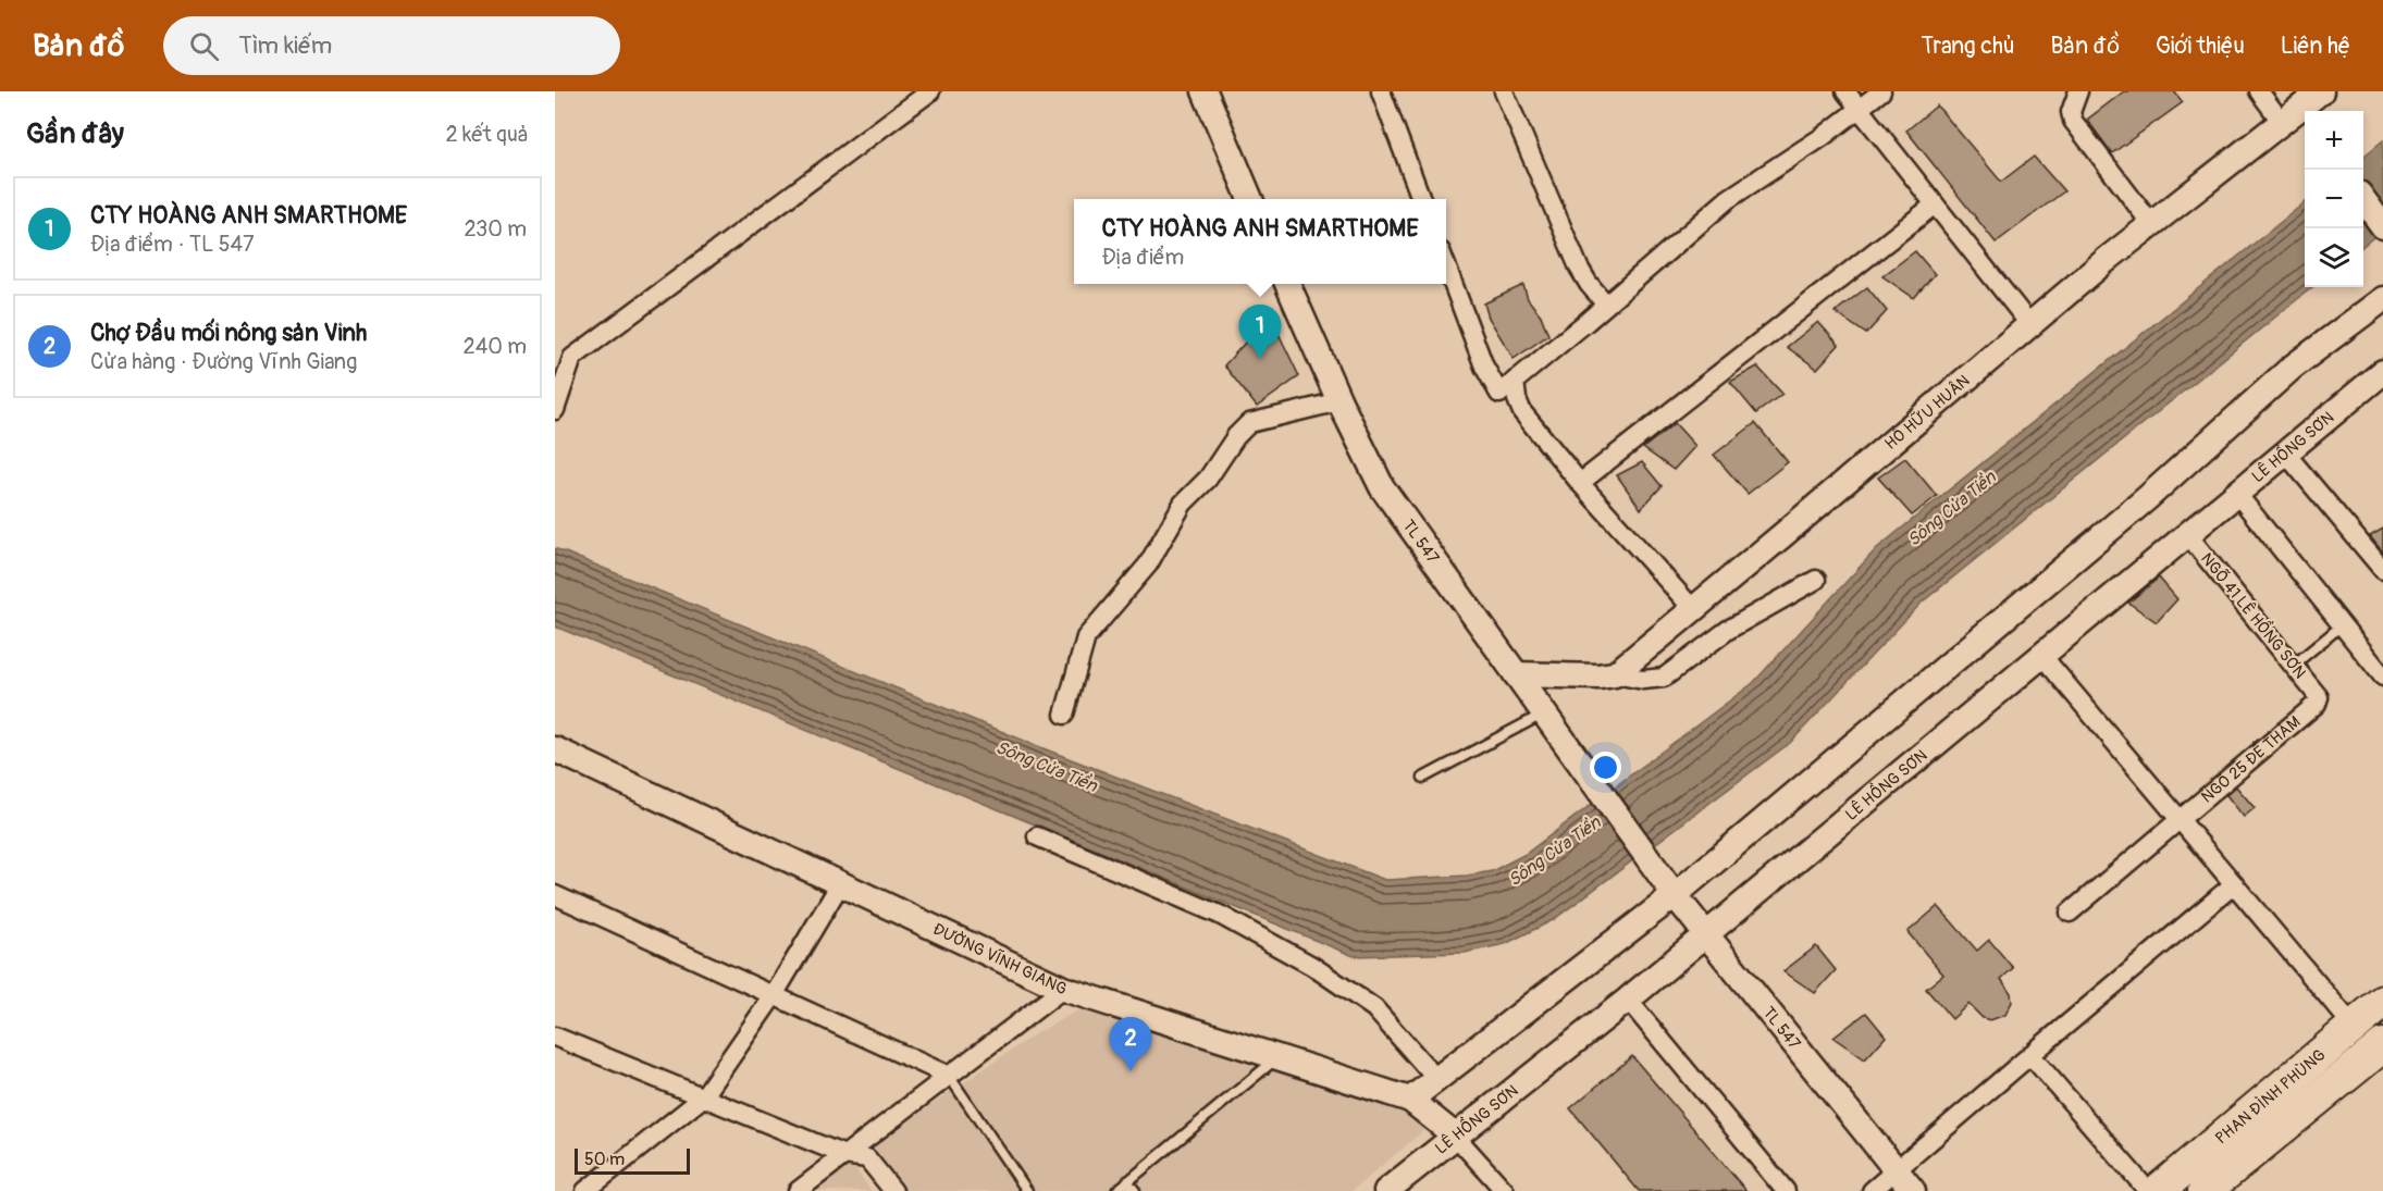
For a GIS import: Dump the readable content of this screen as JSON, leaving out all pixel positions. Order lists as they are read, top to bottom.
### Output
{
  "streets": {
    "highway": ["PHAN ĐÌNH PHÙNG"],
    "street": [
      "HỒ HỮU HUÂN",
      "LÊ HỒNG SƠN",
      "TL 547",
      "NGÕ 41 LÊ HỒNG SƠN",
      "NGÕ 25 ĐỀ THÁM",
      "ĐƯỜNG VĨNH GIANG"
    ]
  },
  "crossings": [
    ["LÊ HỒNG SƠN", "TL 547"],
    ["LÊ HỒNG SƠN", "NGÕ 41 LÊ HỒNG SƠN"],
    ["LÊ HỒNG SƠN", "ĐƯỜNG VĨNH GIANG"],
    ["NGÕ 41 LÊ HỒNG SƠN", "NGÕ 25 ĐỀ THÁM"]
  ],
  "water": ["Sông Cửa Tiền"],
  "scale_bar": "50 m",
  "page": {
    "header": "Bản đồ",
    "search": "Tìm kiếm",
    "nav": [
      "Trang chủ",
      "Bản đồ",
      "Giới thiệu",
      "Liên hệ"
    ],
    "heading": ["Gần đây", "2 kết quả"],
    "map_buttons": ["+", "−"],
    "list": [
      {
        "mark": "1",
        "name": "CTY HOÀNG ANH SMARTHOME",
        "note": "Địa điểm · TL 547",
        "value": "230 m"
      },
      {
        "mark": "2",
        "name": "Chợ Đầu mối nông sản Vinh",
        "note": "Cửa hàng · Đường Vĩnh Giang",
        "value": "240 m"
      }
    ],
    "popup": ["CTY HOÀNG ANH SMARTHOME", "Địa điểm"],
    "pins": ["1", "2"],
    "scale": "50 m"
  }
}
